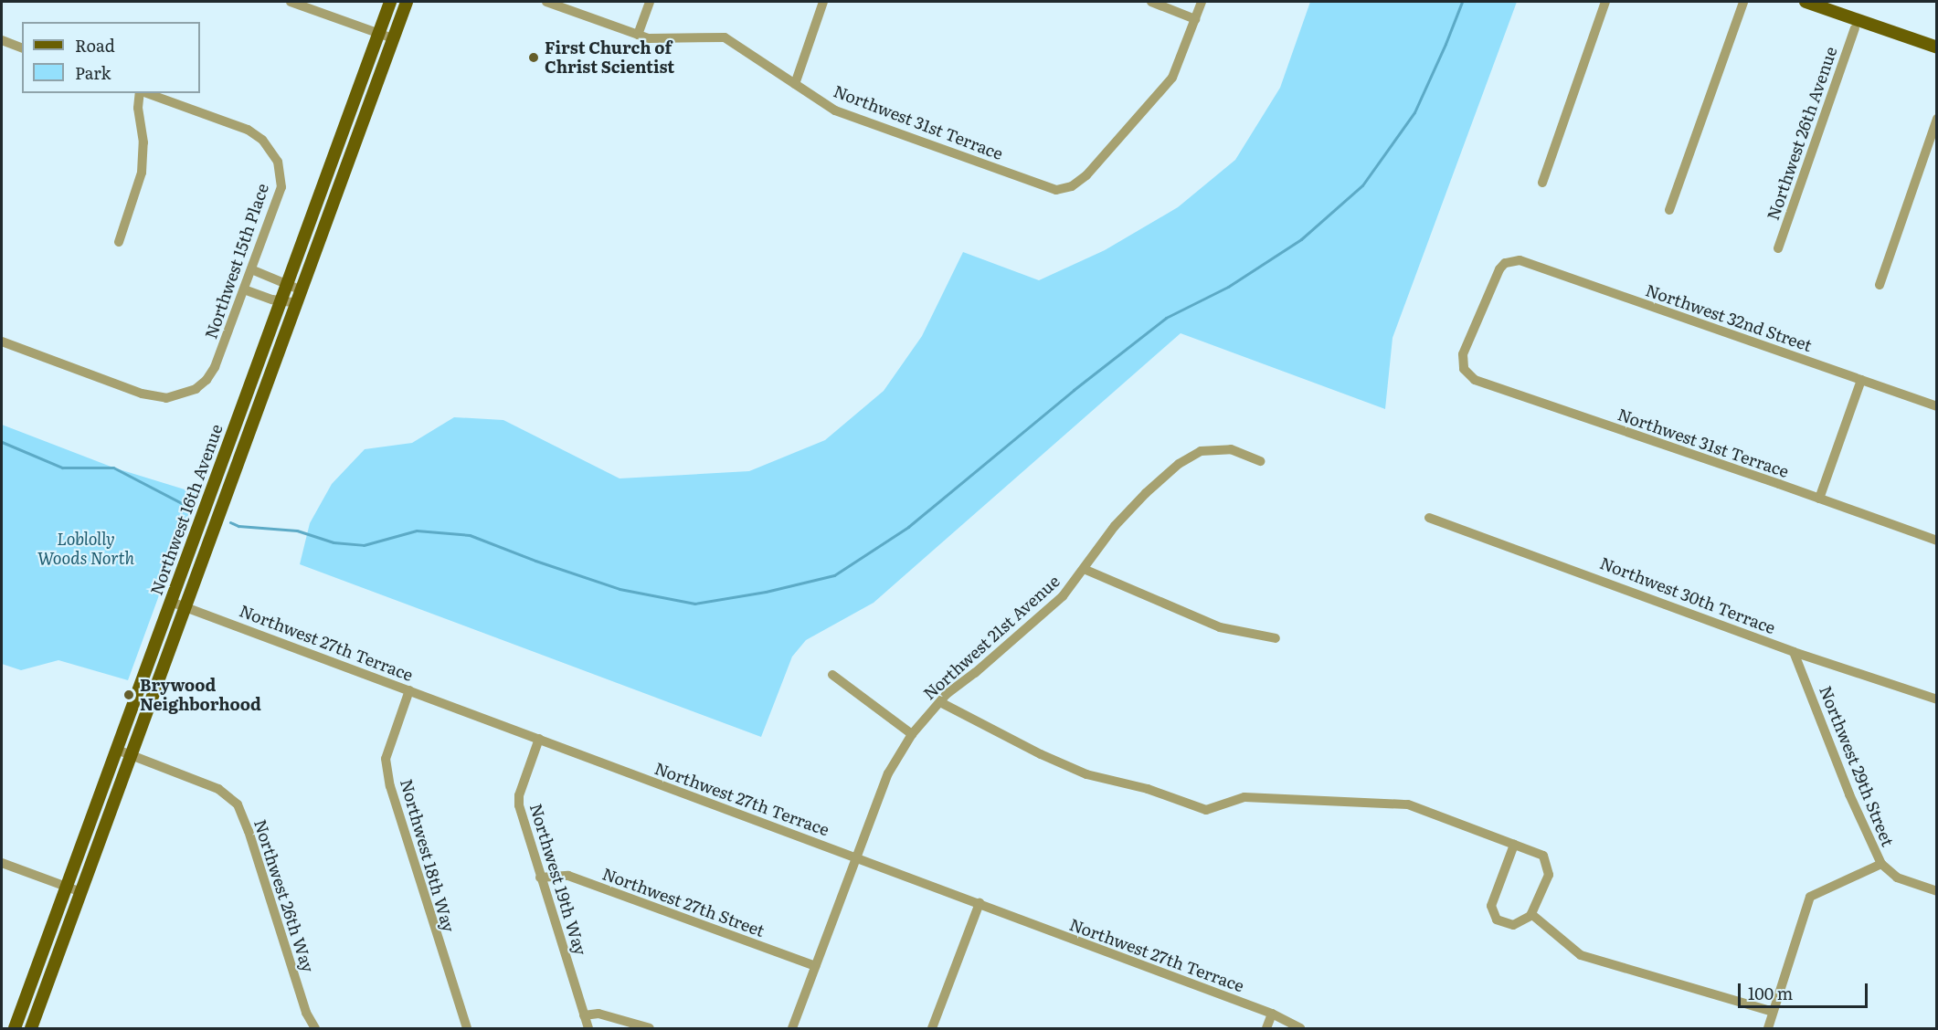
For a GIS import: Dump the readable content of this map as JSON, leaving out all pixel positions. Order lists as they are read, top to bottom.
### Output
{
  "streets": {
    "main road": ["Northwest 16th Avenue"],
    "street": [
      "Northwest 31st Terrace",
      "Northwest 26th Avenue",
      "Northwest 15th Place",
      "Northwest 32nd Street",
      "Northwest 30th Terrace",
      "Northwest 21st Avenue",
      "Northwest 27th Terrace",
      "Northwest 29th Street",
      "Northwest 18th Way",
      "Northwest 19th Way",
      "Northwest 26th Way",
      "Northwest 27th Street"
    ]
  },
  "crossings": [
    ["Northwest 31st Terrace", "Northwest 32nd Street"],
    ["Northwest 16th Avenue", "Northwest 27th Terrace"],
    ["Northwest 16th Avenue", "Northwest 26th Way"],
    ["Northwest 30th Terrace", "Northwest 29th Street"],
    ["Northwest 21st Avenue", "Northwest 27th Terrace"],
    ["Northwest 21st Avenue", "Northwest 27th Street"],
    ["Northwest 27th Terrace", "Northwest 18th Way"],
    ["Northwest 27th Terrace", "Northwest 19th Way"],
    ["Northwest 19th Way", "Northwest 27th Street"]
  ],
  "parks": ["Loblolly Woods North"],
  "places": ["First Church of Christ Scientist", "Brywood Neighborhood"],
  "legend": ["Road", "Park"],
  "scale_bar": "100 m"
}
